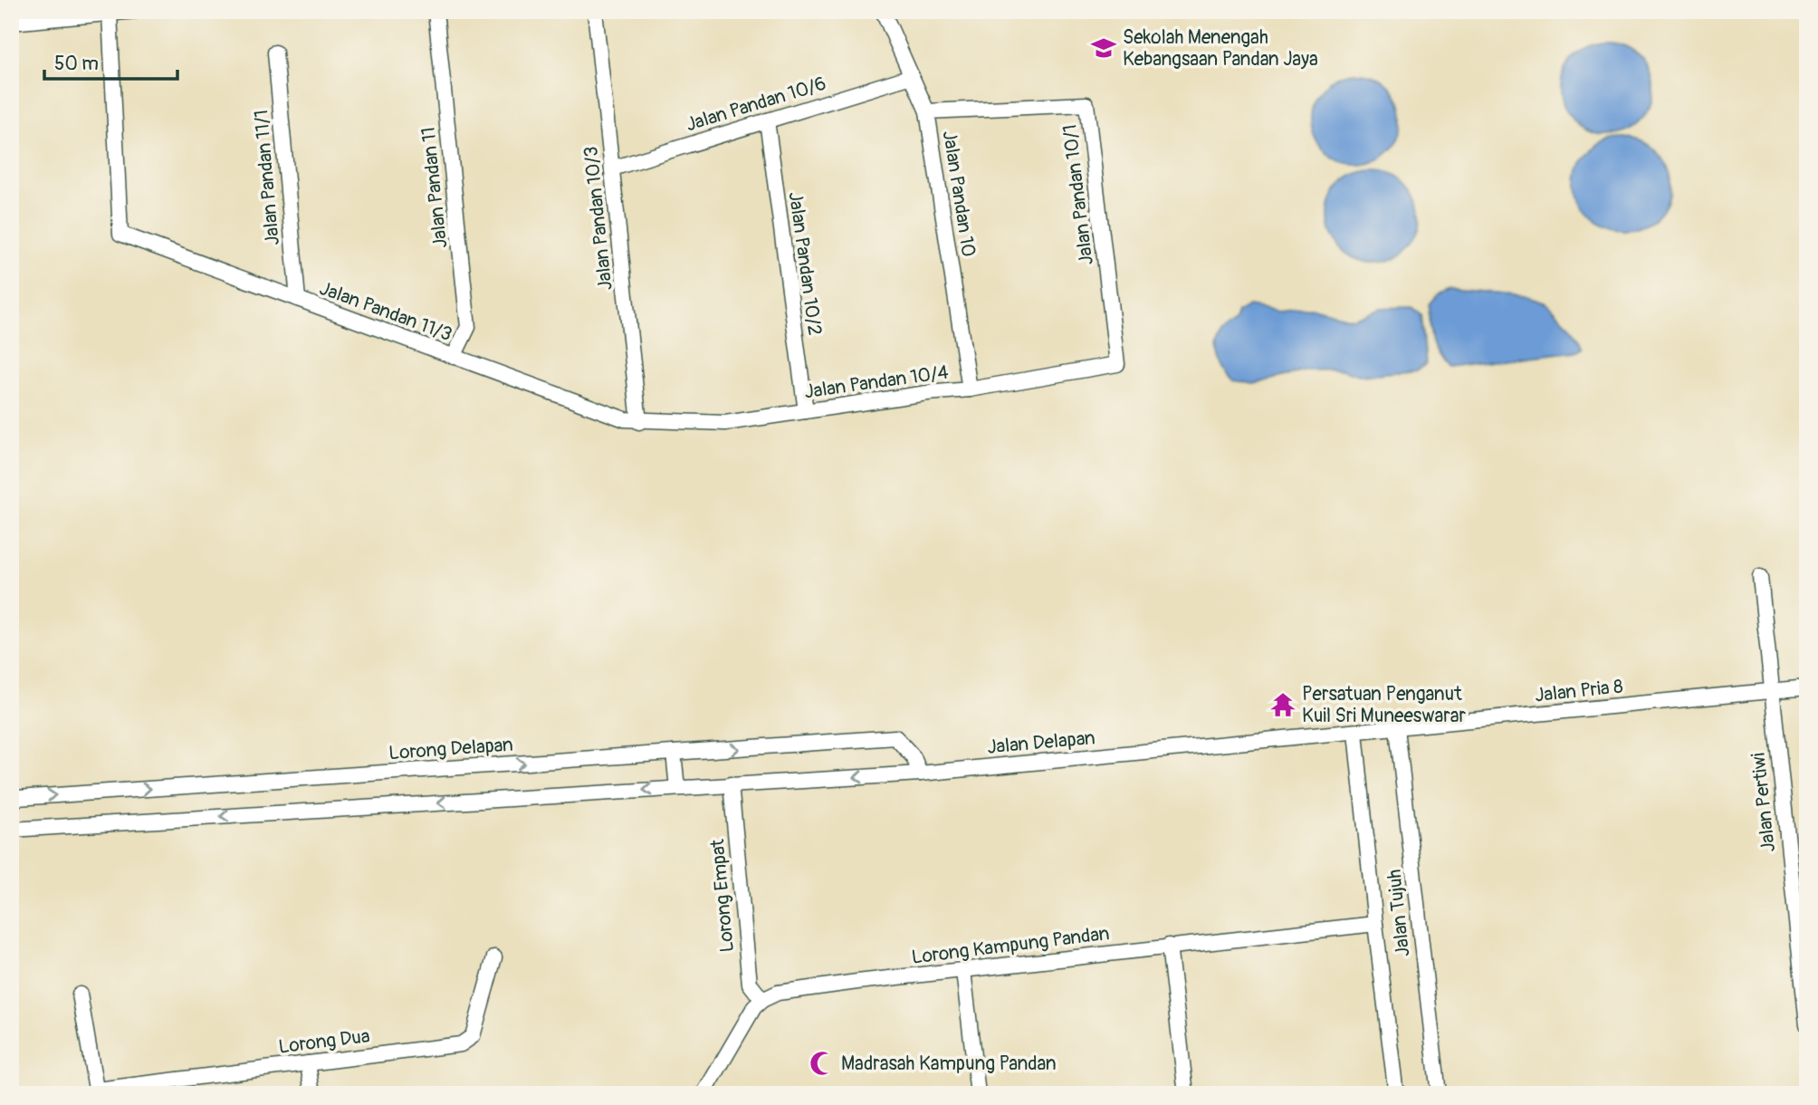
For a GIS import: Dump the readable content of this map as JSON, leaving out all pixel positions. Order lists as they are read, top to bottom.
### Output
{
  "streets": {
    "street": [
      "Jalan Pandan 10/6",
      "Jalan Pandan 11/1",
      "Jalan Pandan 11",
      "Jalan Pandan 10",
      "Jalan Pandan 10/1",
      "Jalan Pandan 10/3",
      "Jalan Pandan 10/2",
      "Jalan Pandan 11/3",
      "Jalan Pandan 10/4",
      "Jalan Pria 8",
      "Jalan Delapan",
      "Lorong Delapan",
      "Jalan Pertiwi",
      "Lorong Empat",
      "Jalan Tujuh",
      "Lorong Kampung Pandan",
      "Lorong Dua"
    ]
  },
  "crossings": [
    ["Jalan Pandan 10/6", "Jalan Pandan 10"],
    ["Jalan Pandan 10/6", "Jalan Pandan 10/3"],
    ["Jalan Pandan 10/6", "Jalan Pandan 10/2"],
    ["Jalan Pandan 11/1", "Jalan Pandan 11/3"],
    ["Jalan Pandan 11", "Jalan Pandan 11/3"],
    ["Jalan Pandan 10", "Jalan Pandan 10/1"],
    ["Jalan Pandan 10", "Jalan Pandan 10/4"],
    ["Jalan Pandan 10/1", "Jalan Pandan 10/4"],
    ["Jalan Pandan 10/3", "Jalan Pandan 11/3"],
    ["Jalan Pandan 10/3", "Jalan Pandan 10/4"],
    ["Jalan Pandan 10/2", "Jalan Pandan 10/4"],
    ["Jalan Pandan 11/3", "Jalan Pandan 10/4"],
    ["Jalan Pria 8", "Jalan Delapan"],
    ["Jalan Pria 8", "Jalan Pertiwi"],
    ["Jalan Pria 8", "Jalan Tujuh"],
    ["Jalan Delapan", "Lorong Delapan"],
    ["Jalan Delapan", "Lorong Empat"],
    ["Lorong Empat", "Lorong Kampung Pandan"]
  ],
  "places": {
    "school or university": ["Sekolah Menengah Kebangsaan Pandan Jaya"],
    "temple": ["Persatuan Penganut Kuil Sri Muneeswarar"],
    "mosque": ["Madrasah Kampung Pandan"]
  },
  "scale_bar": "50 m"
}
